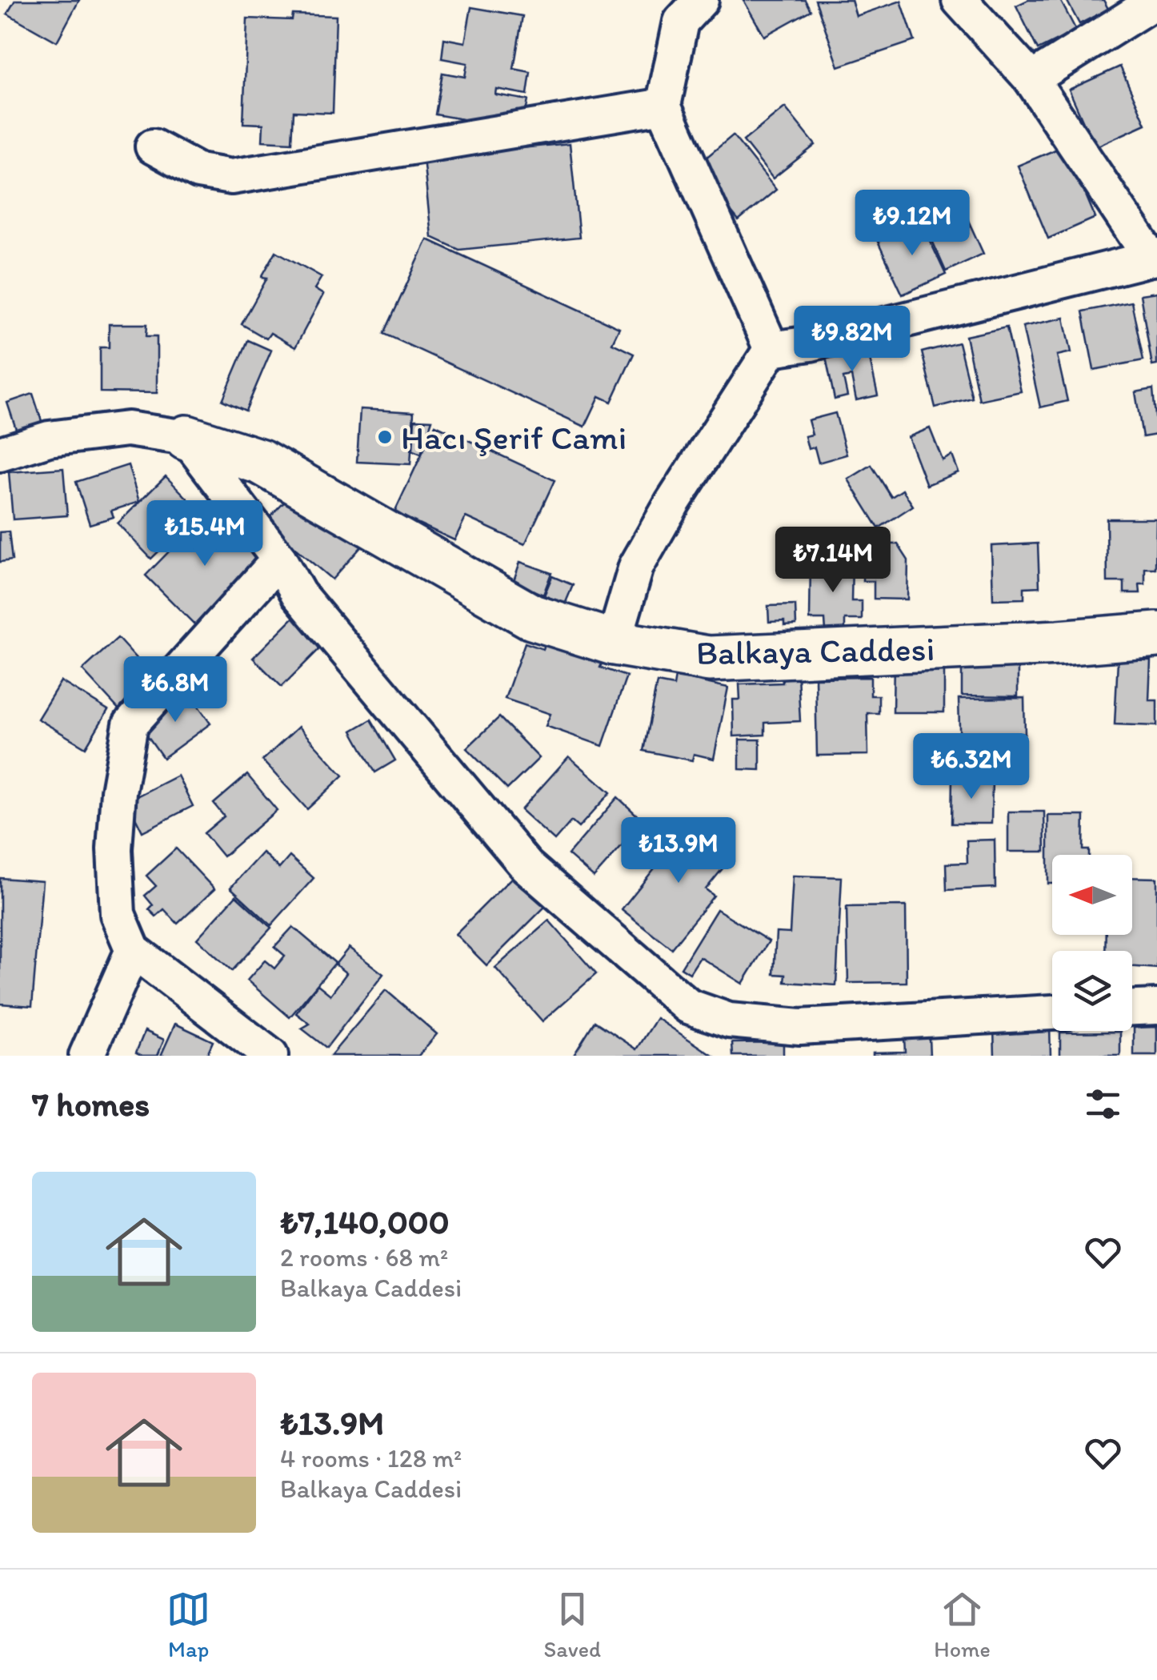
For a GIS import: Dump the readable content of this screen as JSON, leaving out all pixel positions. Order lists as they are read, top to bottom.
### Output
{
  "streets": {
    "street": ["Balkaya Caddesi"]
  },
  "places": ["Hacı Şerif Cami"],
  "north": "left",
  "page": {
    "price": [
      "₺9.12M",
      "₺9.82M",
      "₺15.4M",
      "₺7.14M",
      "₺6.8M",
      "₺6.32M",
      "₺13.9M"
    ],
    "heading": "7 homes",
    "list": [
      {
        "name": "₺7,140,000",
        "note": "2 rooms · 68 m² · Balkaya Caddesi"
      },
      {
        "name": "₺13.9M",
        "note": "4 rooms · 128 m² · Balkaya Caddesi"
      }
    ],
    "tabs": ["Map", "Saved", "Home"]
  }
}
